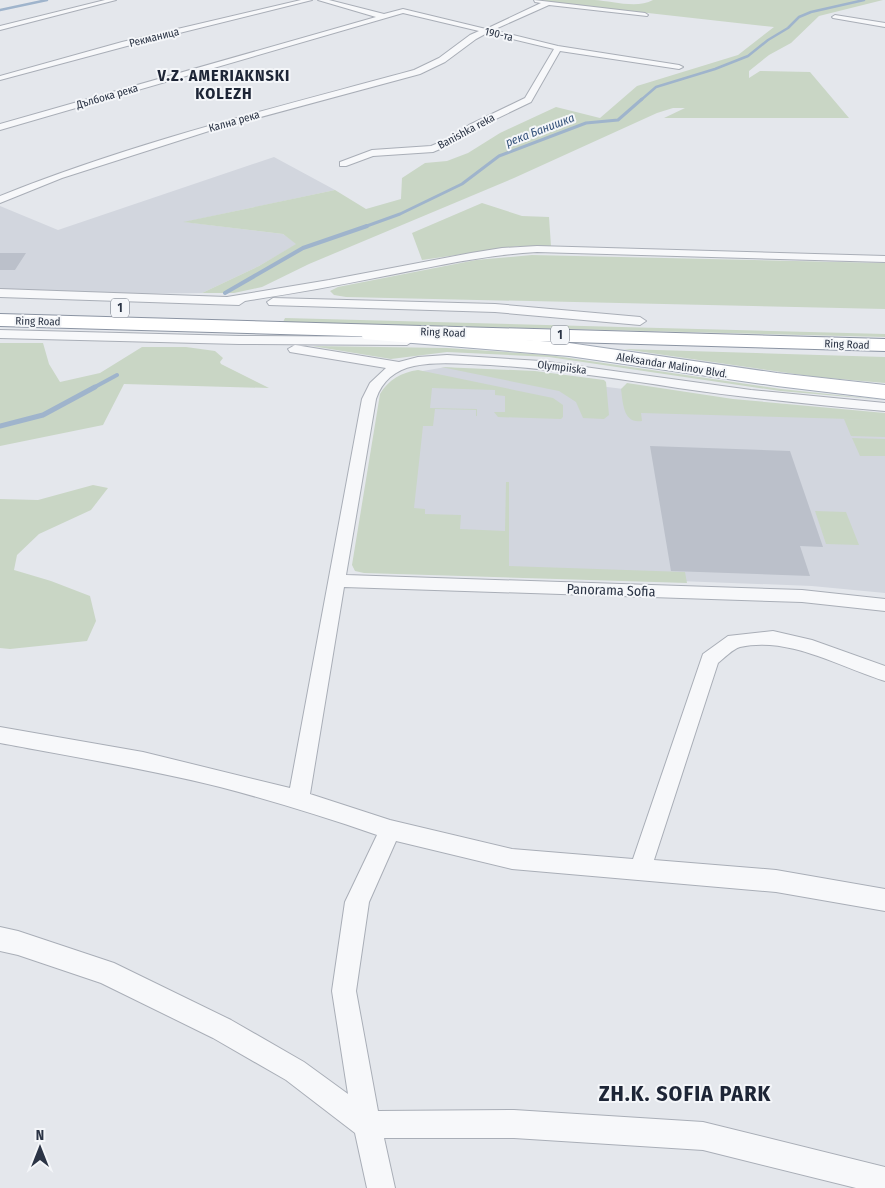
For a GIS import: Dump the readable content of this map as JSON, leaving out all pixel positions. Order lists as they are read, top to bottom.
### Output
{
  "streets": {
    "main road": ["1", "Ring Road", "Aleksandar Malinov Blvd."],
    "street": [
      "190-та",
      "Рекманица",
      "Дълбока река",
      "Кална река",
      "Banishka reka",
      "Olympiiska",
      "Panorama Sofia"
    ]
  },
  "crossings": [
    ["190-та", "Дълбока река"],
    ["190-та", "Кална река"],
    ["190-та", "Banishka reka"],
    ["Ring Road", "Aleksandar Malinov Blvd."],
    ["Ring Road", "Olympiiska"],
    ["Aleksandar Malinov Blvd.", "Olympiiska"]
  ],
  "districts": ["V.Z. AMERIAKNSKI KOLEZH", "ZH.K. SOFIA PARK"],
  "water": ["река Банишка"],
  "north": "top"
}
